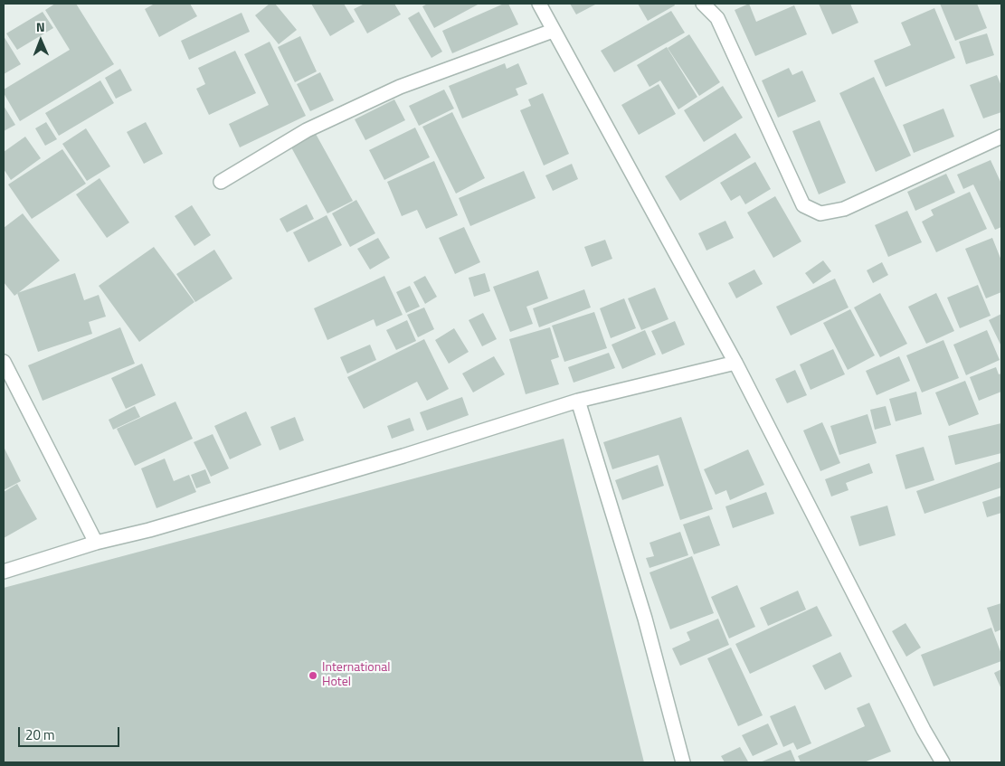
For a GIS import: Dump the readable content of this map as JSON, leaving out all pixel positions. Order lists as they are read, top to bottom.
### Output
{
  "places": ["International Hotel"],
  "scale_bar": "20 m",
  "north": "top"
}
